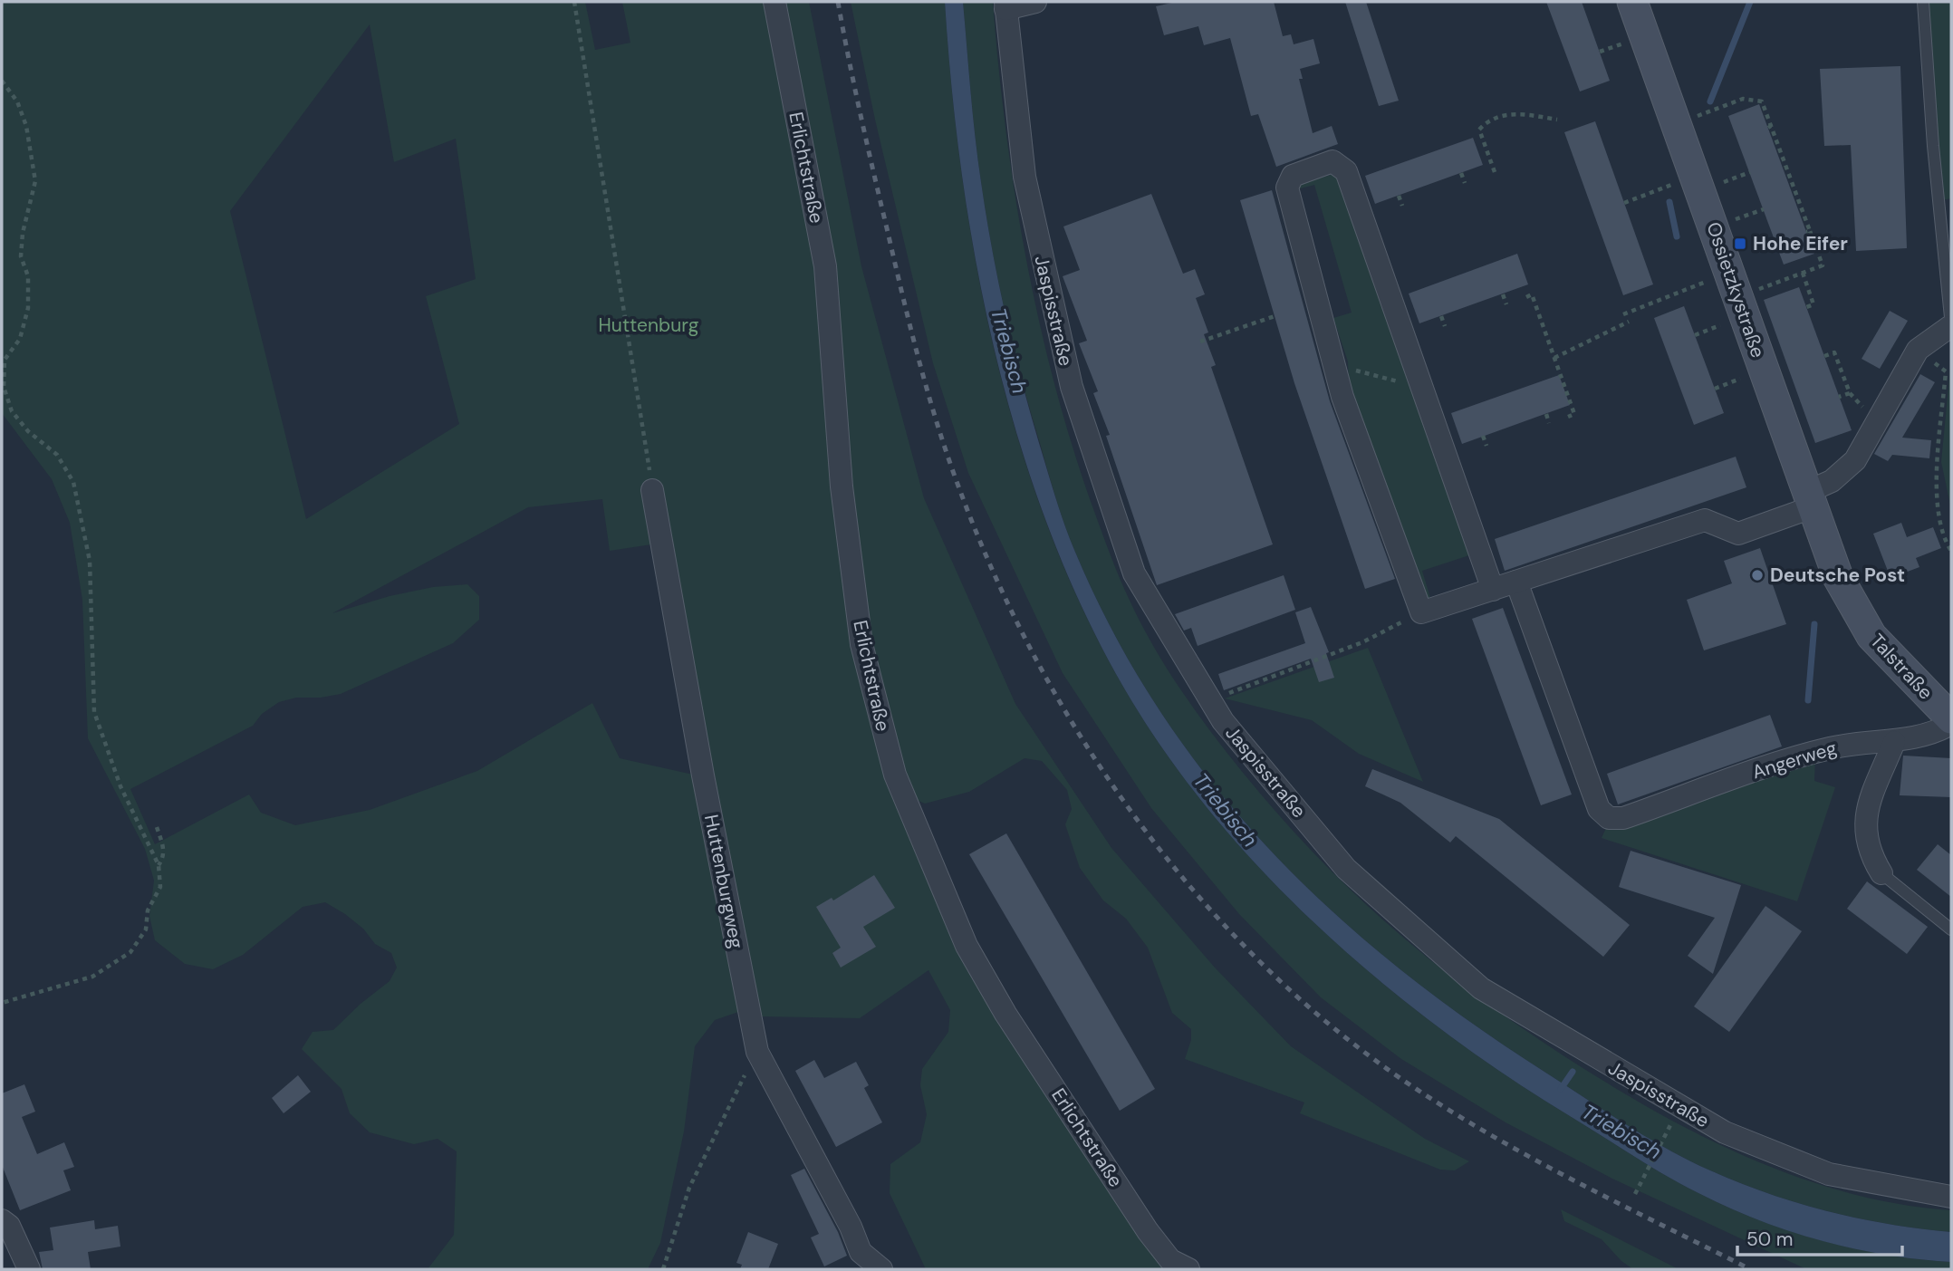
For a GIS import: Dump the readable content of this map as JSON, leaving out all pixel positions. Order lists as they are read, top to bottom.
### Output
{
  "streets": {
    "main road": ["Ossietzkystraße", "Talstraße"],
    "street": [
      "Erlichtstraße",
      "Jaspisstraße",
      "Angerweg",
      "Huttenburgweg"
    ]
  },
  "crossings": [
    ["Ossietzkystraße", "Talstraße"]
  ],
  "water": ["Triebisch"],
  "parks": ["Huttenburg"],
  "places": {
    "transit": ["Hohe Eifer"],
    "other": ["Deutsche Post"]
  },
  "scale_bar": "50 m"
}
